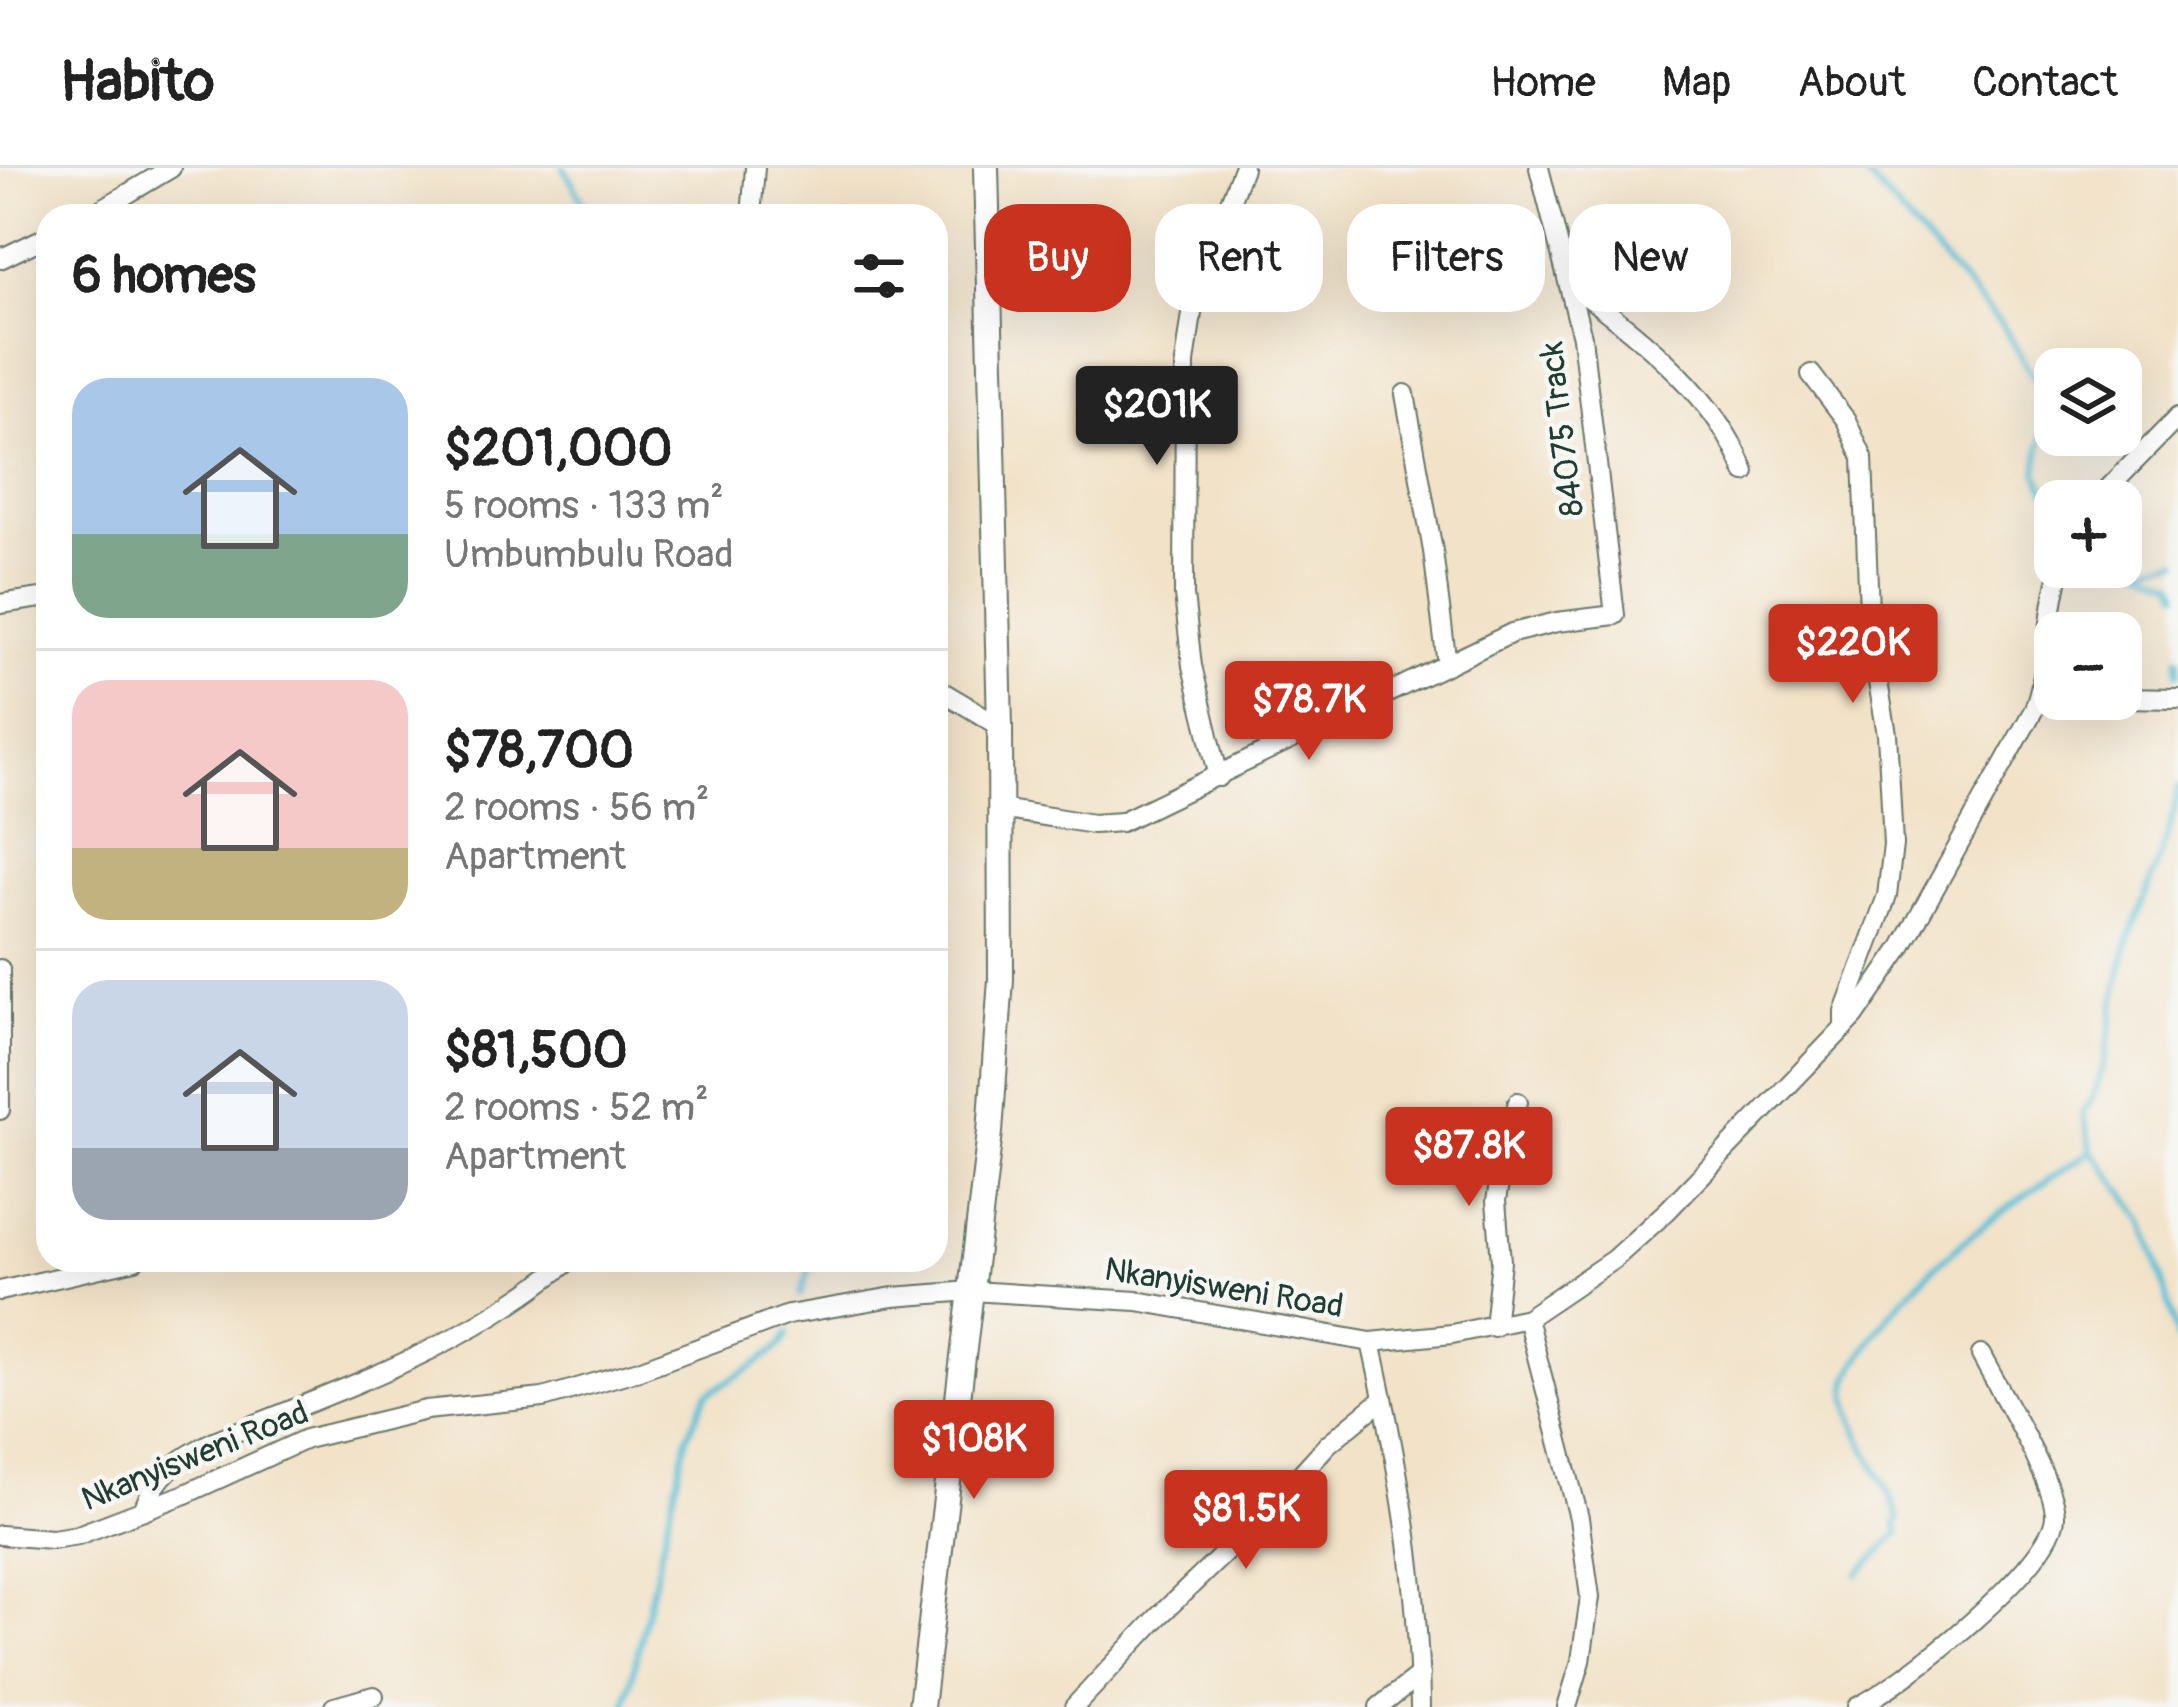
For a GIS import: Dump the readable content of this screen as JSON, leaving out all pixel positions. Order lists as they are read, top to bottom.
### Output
{
  "streets": {
    "street": ["84075 Track", "Nkanyisweni Road"]
  },
  "page": {
    "header": "Habito",
    "nav": [
      "Home",
      "Map",
      "About",
      "Contact"
    ],
    "chip": [
      "Buy",
      "Rent",
      "Filters",
      "New"
    ],
    "heading": "6 homes",
    "map_buttons": ["+", "−"],
    "list": [
      {
        "name": "$201,000",
        "note": "5 rooms · 133 m² · Umbumbulu Road"
      },
      {
        "name": "$78,700",
        "note": "2 rooms · 56 m² · Apartment"
      },
      {
        "name": "$81,500",
        "note": "2 rooms · 52 m² · Apartment"
      }
    ],
    "price": [
      "$201K",
      "$220K",
      "$78.7K",
      "$87.8K",
      "$108K",
      "$81.5K"
    ]
  }
}
